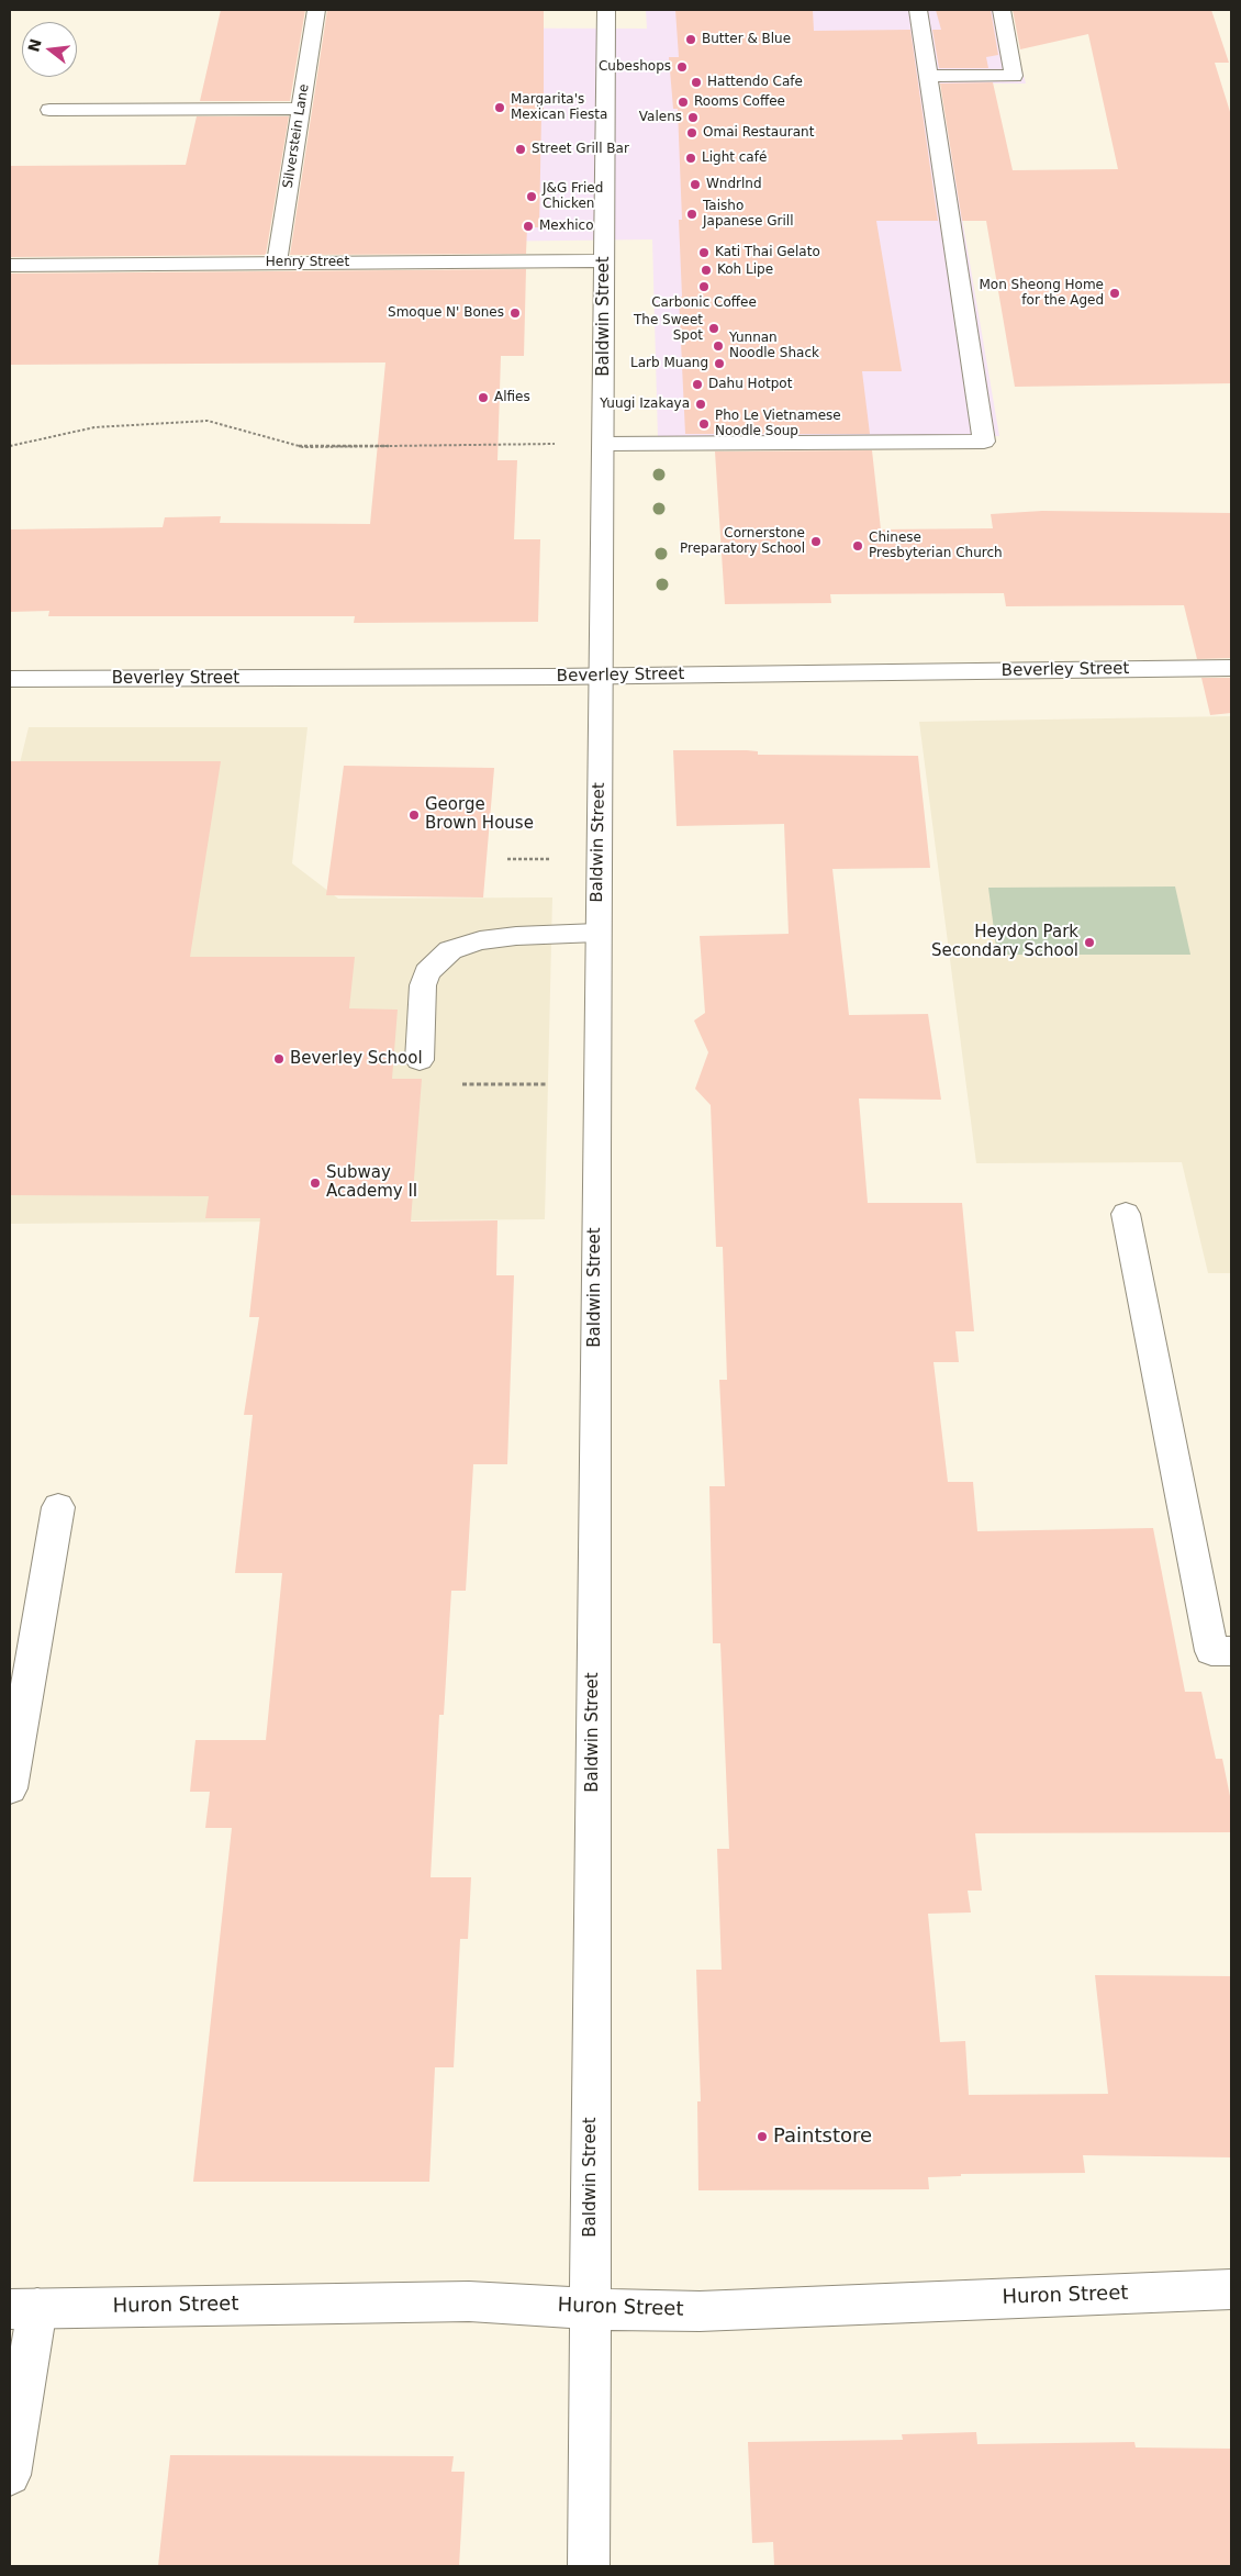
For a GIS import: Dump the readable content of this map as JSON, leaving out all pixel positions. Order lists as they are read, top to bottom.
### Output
{
  "streets": {
    "street": [
      "Silverstein Lane",
      "Henry Street",
      "Baldwin Street",
      "Beverley Street",
      "Huron Street"
    ]
  },
  "crossings": [
    ["Silverstein Lane", "Henry Street"],
    ["Henry Street", "Baldwin Street"],
    ["Baldwin Street", "Beverley Street"],
    ["Baldwin Street", "Huron Street"]
  ],
  "places": [
    "Butter & Blue",
    "Cubeshops",
    "Hattendo Cafe",
    "Rooms Coffee",
    "Margarita's Mexican Fiesta",
    "Valens",
    "Omai Restaurant",
    "Street Grill Bar",
    "Light café",
    "Wndrlnd",
    "J&G Fried Chicken",
    "Taisho Japanese Grill",
    "Mexhico",
    "Kati Thai Gelato",
    "Koh Lipe",
    "Carbonic Coffee",
    "Mon Sheong Home for the Aged",
    "Smoque N' Bones",
    "The Sweet Spot",
    "Yunnan Noodle Shack",
    "Larb Muang",
    "Dahu Hotpot",
    "Alfies",
    "Yuugi Izakaya",
    "Pho Le Vietnamese Noodle Soup",
    "Cornerstone Preparatory School",
    "Chinese Presbyterian Church",
    "George Brown House",
    "Heydon Park Secondary School",
    "Beverley School",
    "Subway Academy II",
    "Paintstore"
  ],
  "north": "left"
}
